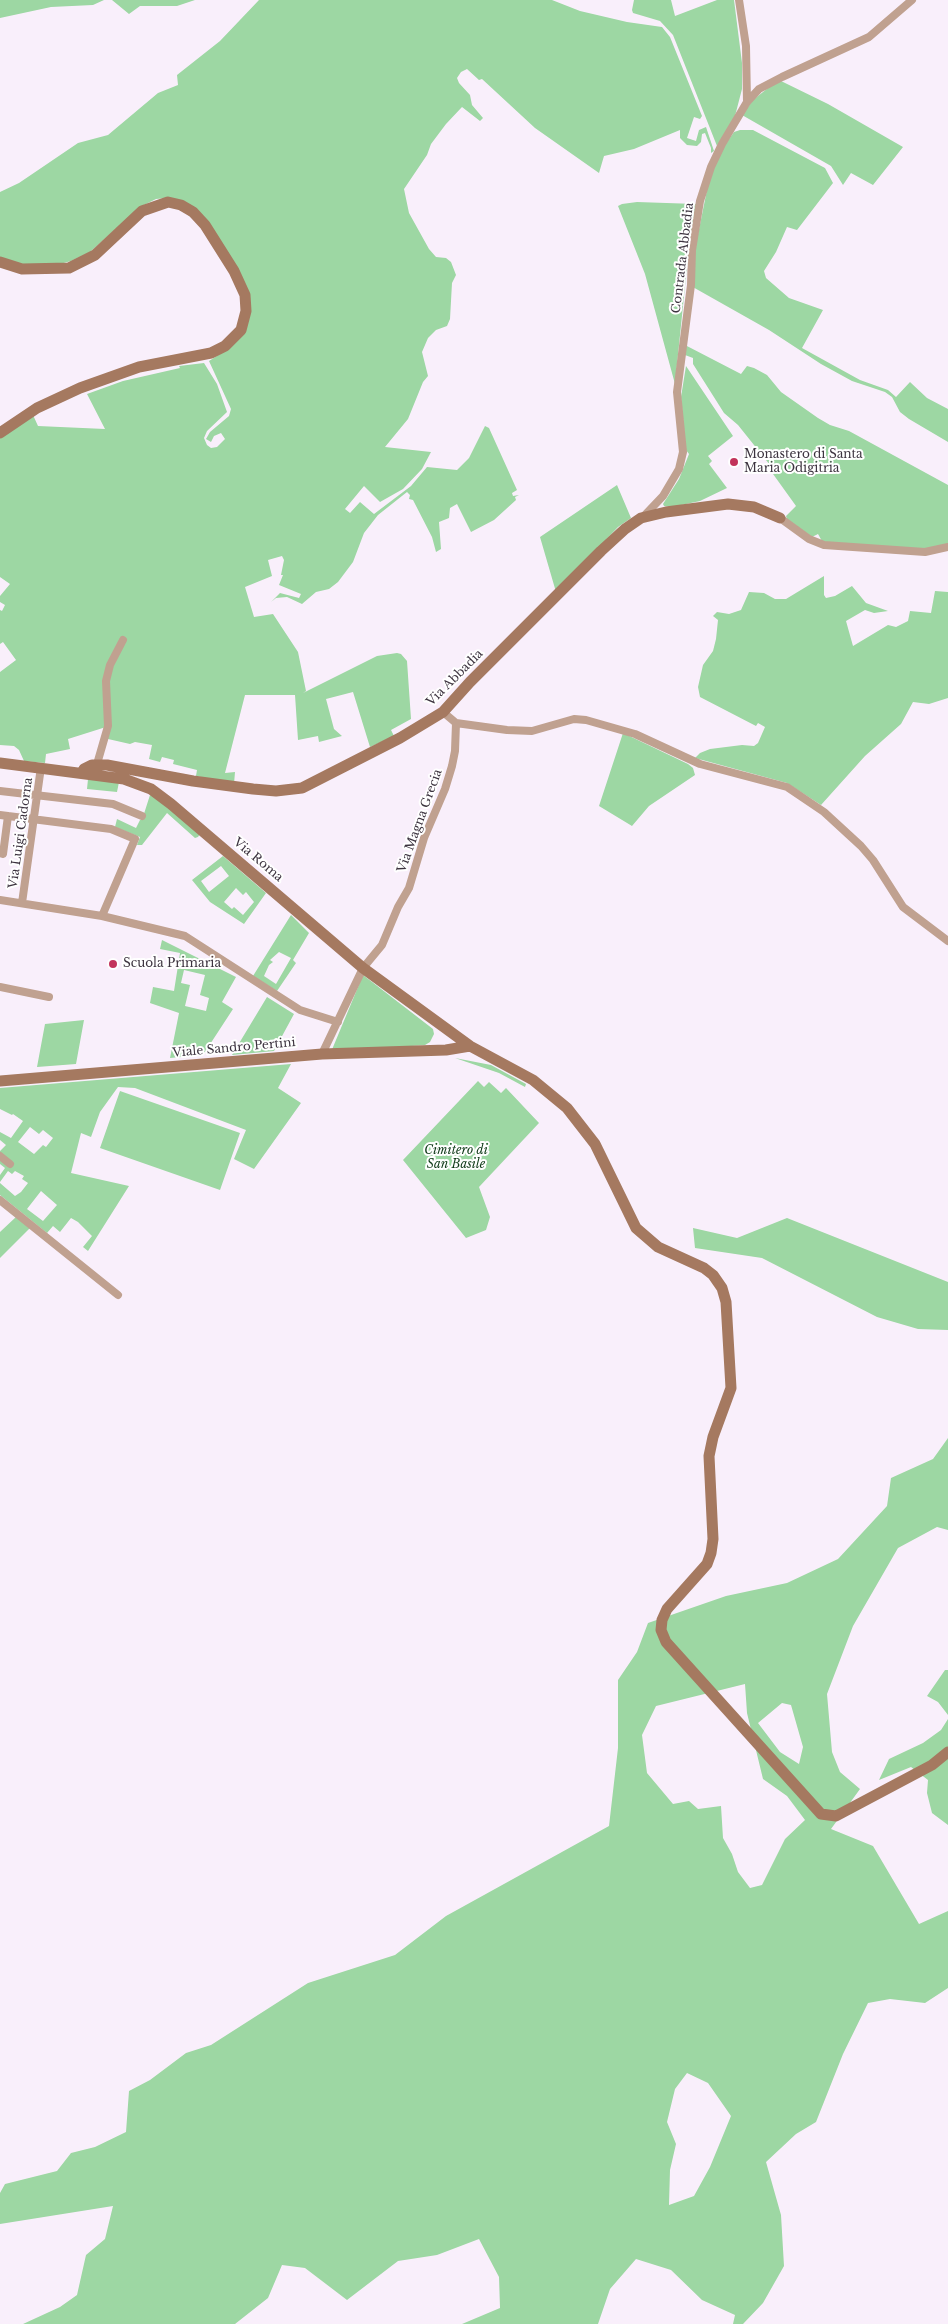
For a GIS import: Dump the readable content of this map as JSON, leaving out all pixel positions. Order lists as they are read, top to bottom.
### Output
{
  "streets": {
    "street": [
      "Contrada Abbadia",
      "Via Abbadia",
      "Via Magna Grecia",
      "Via Luigi Cadorna",
      "Via Roma",
      "Viale Sandro Pertini"
    ]
  },
  "crossings": [
    ["Contrada Abbadia", "Via Abbadia"],
    ["Via Magna Grecia", "Via Roma"],
    ["Via Magna Grecia", "Viale Sandro Pertini"],
    ["Via Luigi Cadorna", "Via Roma"],
    ["Via Roma", "Viale Sandro Pertini"]
  ],
  "parks": ["Cimitero di San Basile"],
  "places": ["Monastero di Santa Maria Odigitria", "Scuola Primaria"]
}
